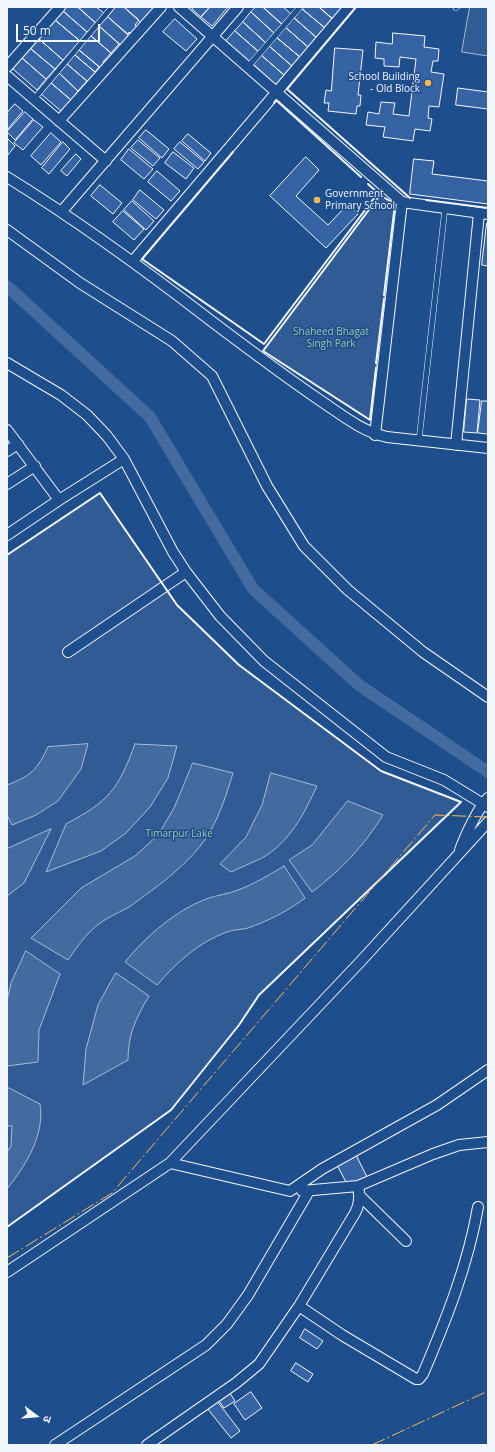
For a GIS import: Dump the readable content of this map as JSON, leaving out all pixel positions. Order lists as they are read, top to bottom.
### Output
{
  "parks": ["Shaheed Bhagat Singh Park", "Timarpur Lake"],
  "places": ["School Building - Old Block", "Government Primary School"],
  "scale_bar": "50 m",
  "north": "right"
}
